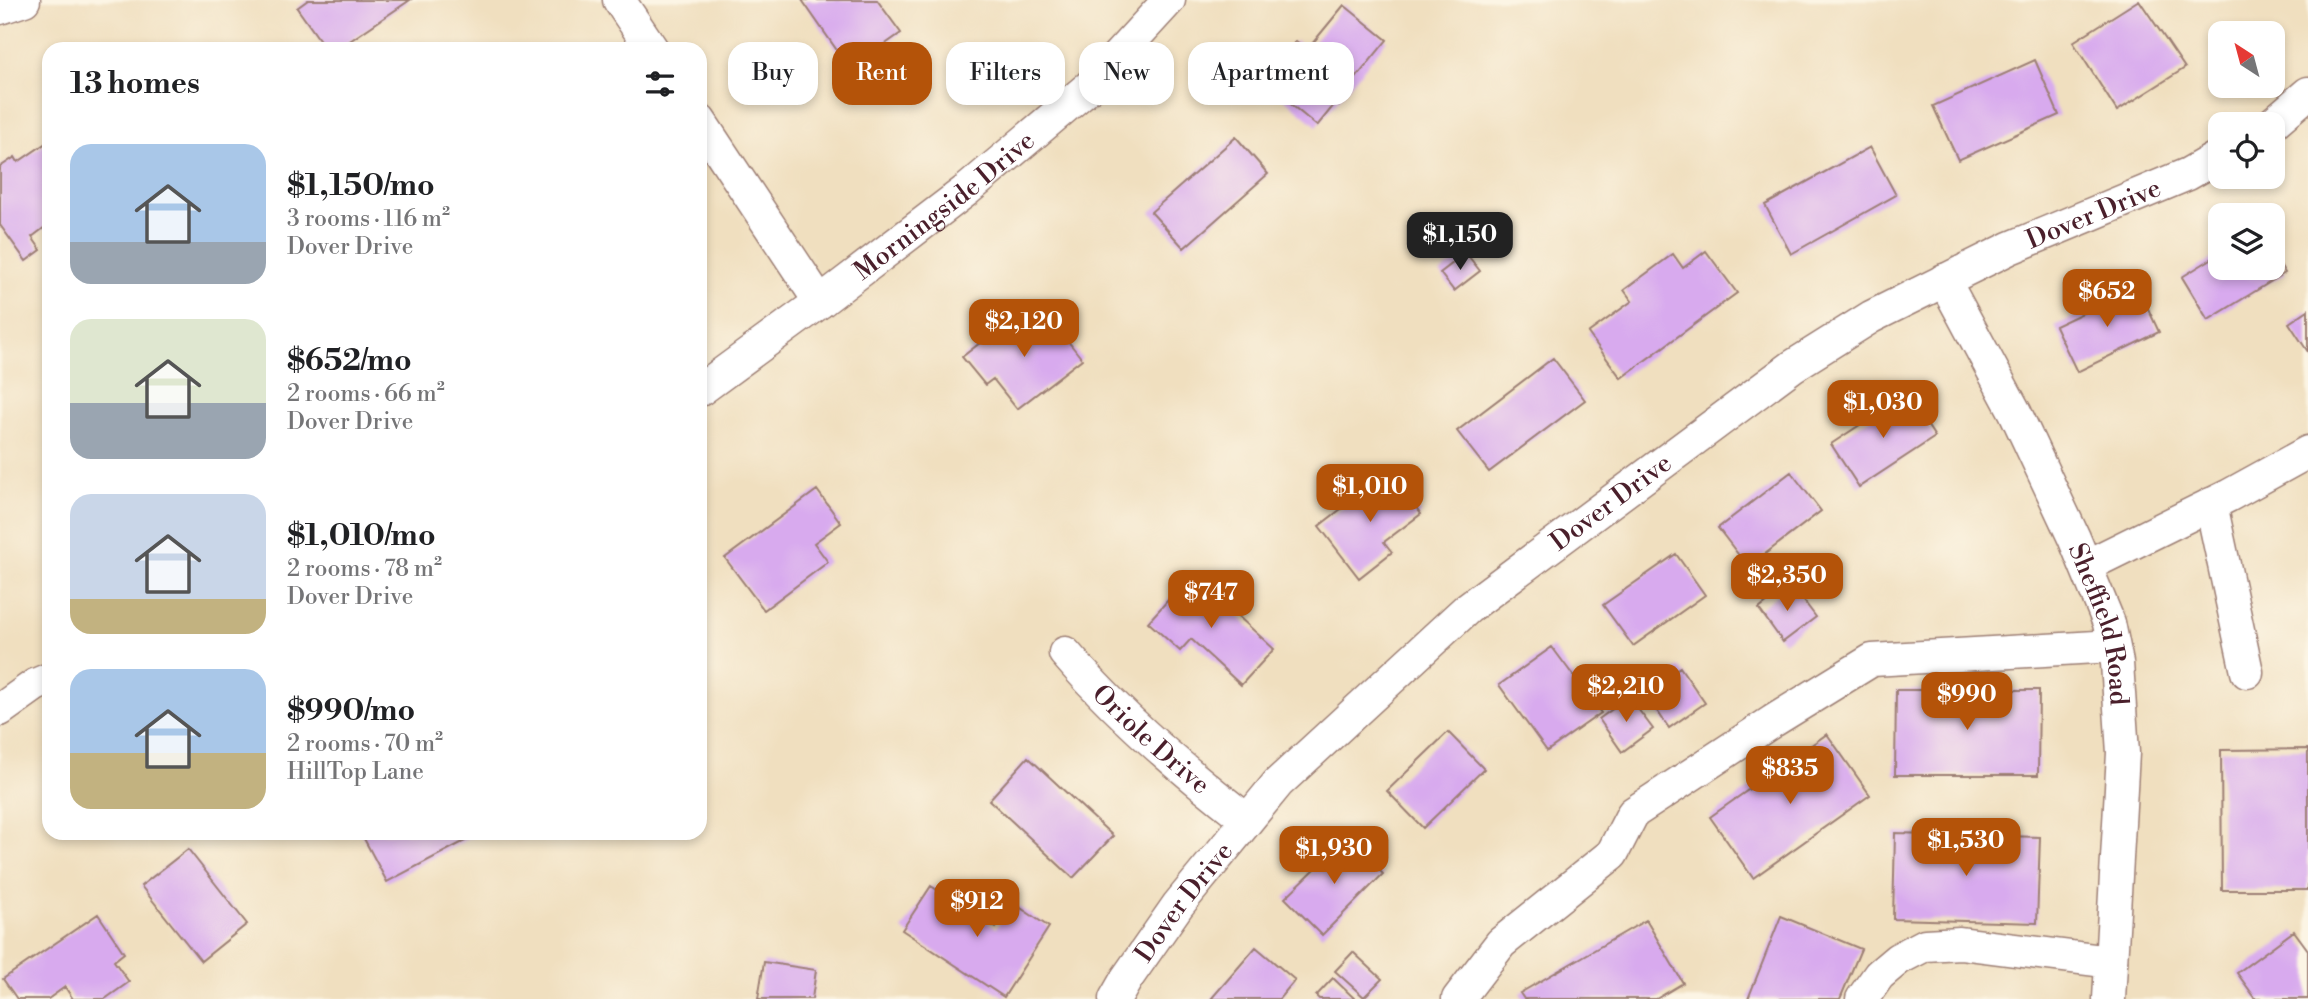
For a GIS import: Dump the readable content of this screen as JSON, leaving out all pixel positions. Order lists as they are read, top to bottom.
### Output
{
  "streets": {
    "street": [
      "Morningside Drive",
      "Dover Drive",
      "Sheffield Road",
      "Oriole Drive"
    ]
  },
  "crossings": [
    ["Dover Drive", "Sheffield Road"],
    ["Dover Drive", "Oriole Drive"]
  ],
  "north": "top left",
  "page": {
    "chip": [
      "Buy",
      "Rent",
      "Filters",
      "New",
      "Apartment"
    ],
    "heading": "13 homes",
    "list": [
      {
        "name": "$1,150/mo",
        "note": "3 rooms · 116 m² · Dover Drive"
      },
      {
        "name": "$652/mo",
        "note": "2 rooms · 66 m² · Dover Drive"
      },
      {
        "name": "$1,010/mo",
        "note": "2 rooms · 78 m² · Dover Drive"
      },
      {
        "name": "$990/mo",
        "note": "2 rooms · 70 m² · HillTop Lane"
      }
    ],
    "price": [
      "$1,150",
      "$652",
      "$2,120",
      "$1,030",
      "$1,010",
      "$2,350",
      "$747",
      "$2,210",
      "$990",
      "$835",
      "$1,530",
      "$1,930",
      "$912"
    ]
  }
}
